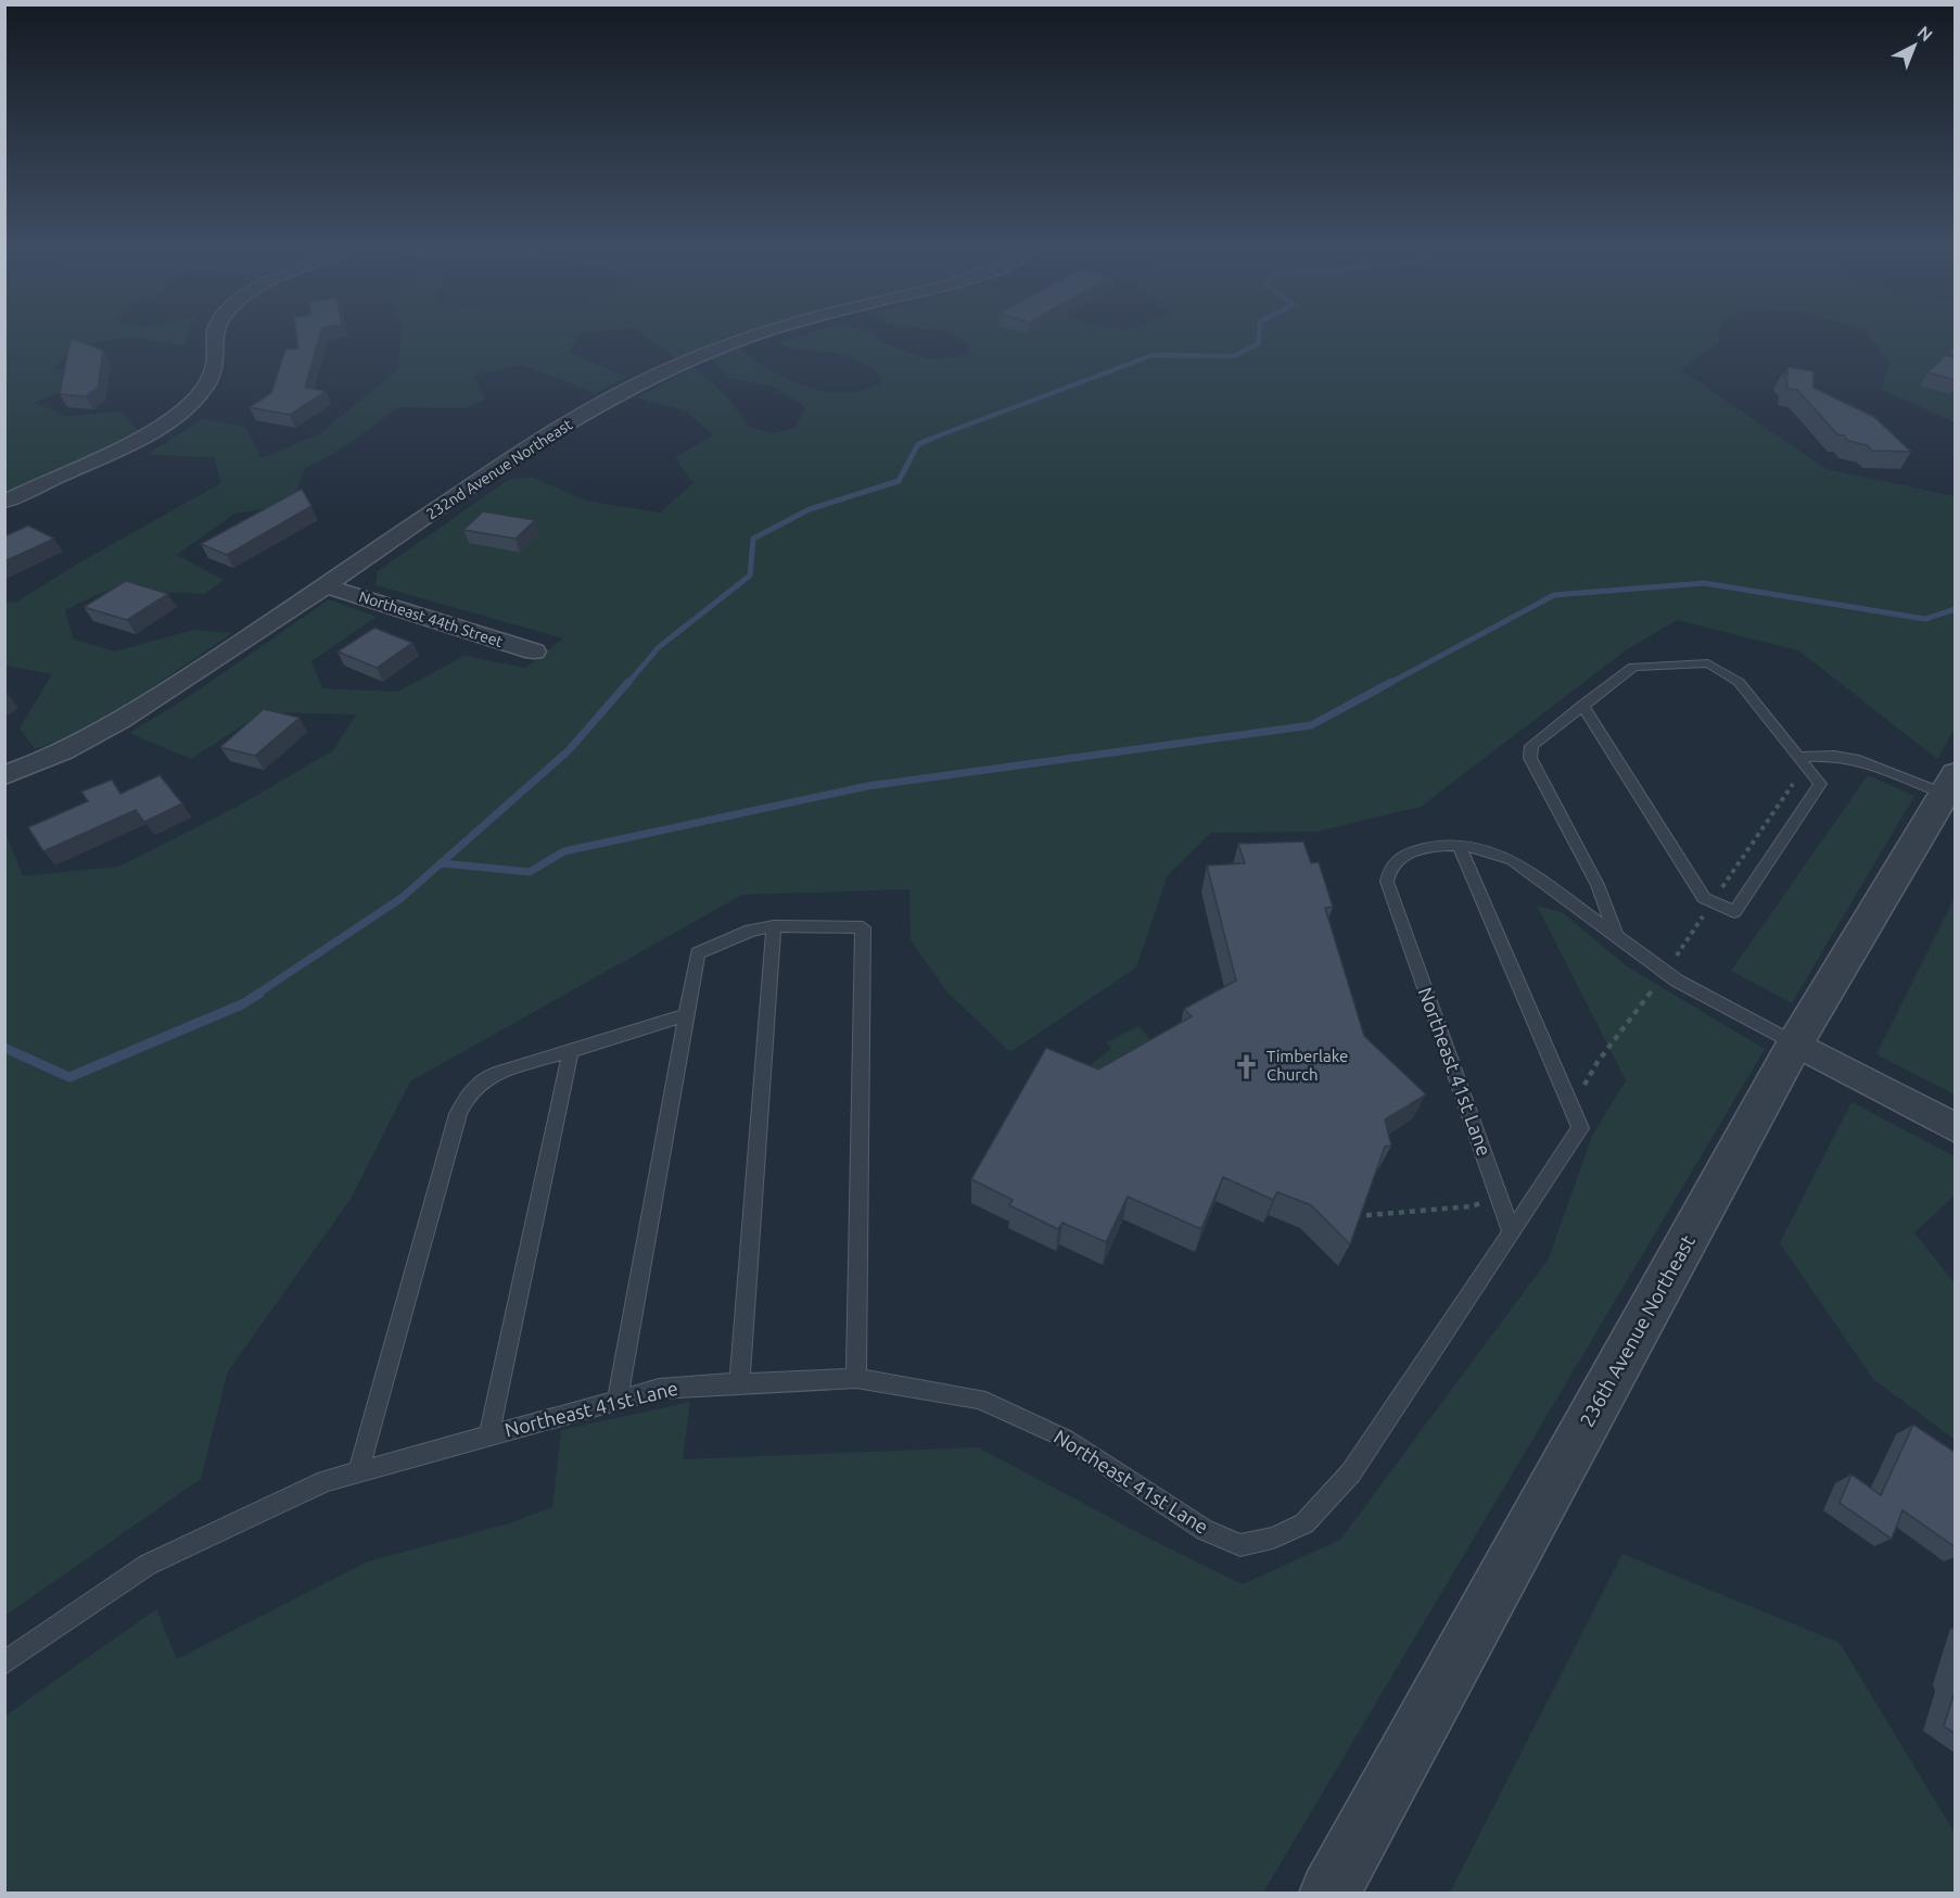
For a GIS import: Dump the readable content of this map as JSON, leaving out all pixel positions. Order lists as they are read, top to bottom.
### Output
{
  "streets": {
    "street": ["232nd Avenue Northeast", "Northeast 44th Street", "236th Avenue Northeast"],
    "lane": ["Northeast 41st Lane"]
  },
  "crossings": [
    ["232nd Avenue Northeast", "Northeast 44th Street"],
    ["Northeast 41st Lane", "236th Avenue Northeast"]
  ],
  "places": {
    "church": ["Timberlake Church"]
  },
  "north": "top right"
}
